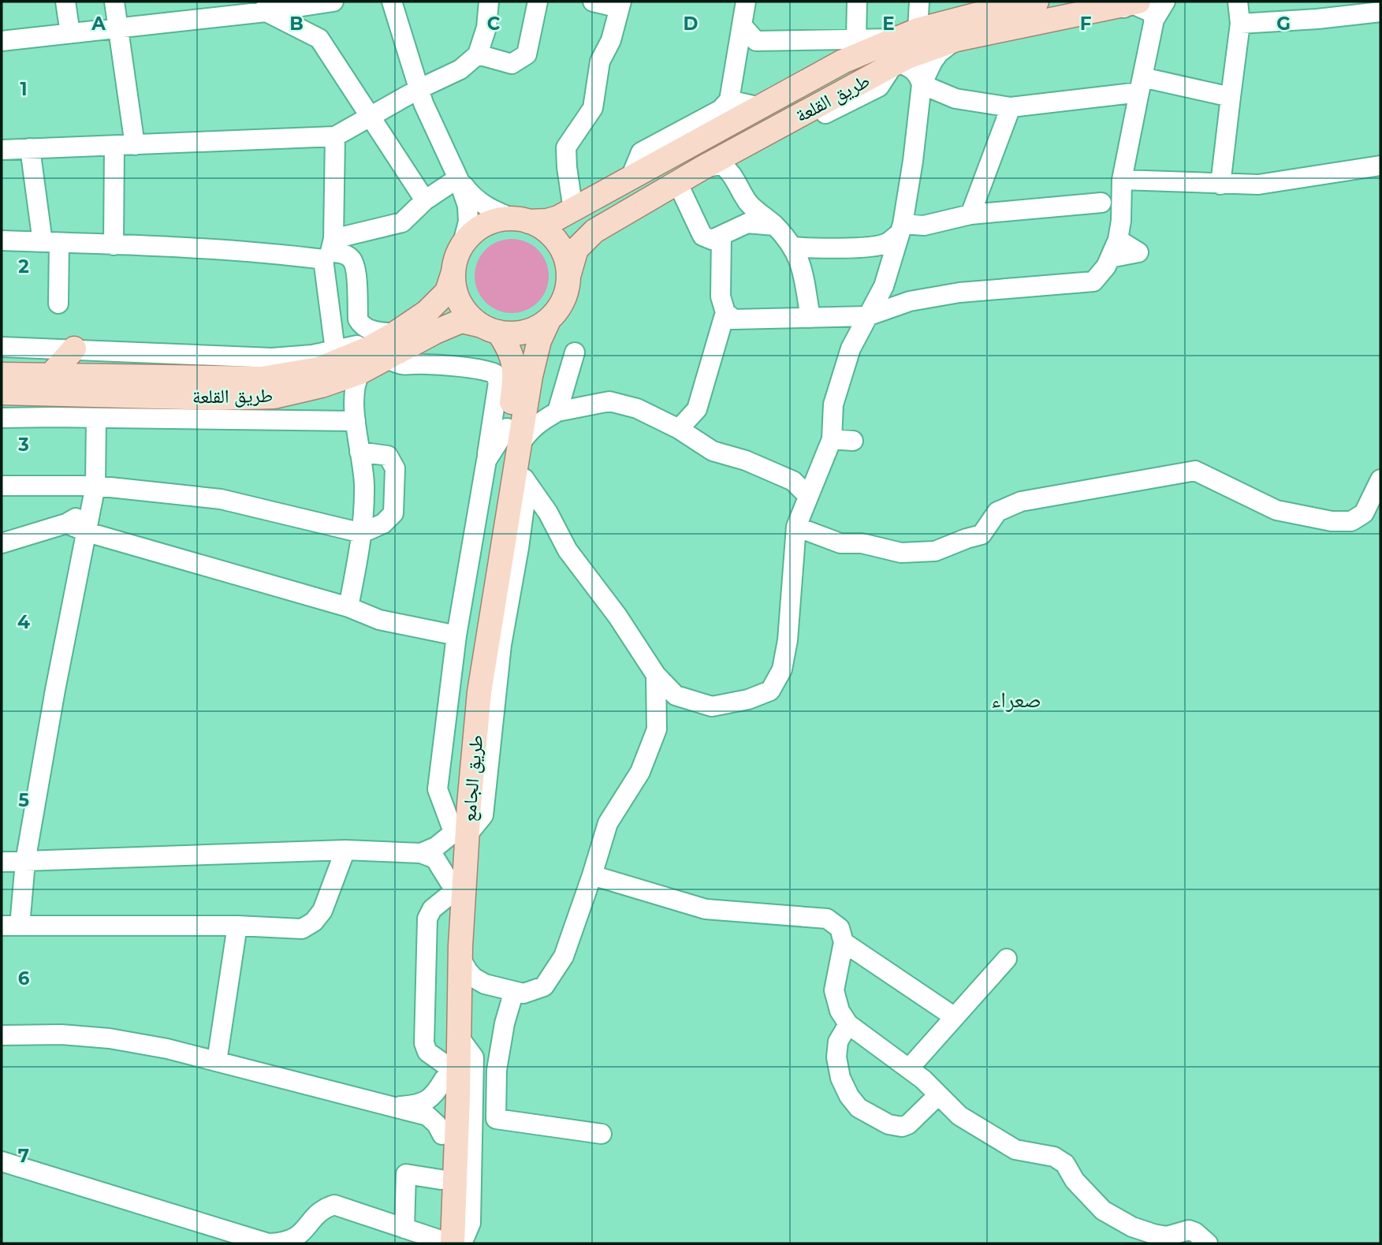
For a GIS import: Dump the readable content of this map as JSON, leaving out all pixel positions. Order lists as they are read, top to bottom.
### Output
{
  "streets": {
    "main road": ["طريق القلعة", "طريق الجامع"]
  },
  "crossings": [
    ["طريق القلعة", "طريق الجامع"]
  ],
  "districts": ["صعراء"],
  "grid": {
    "columns": [
      "A",
      "B",
      "C",
      "D",
      "E",
      "F",
      "G"
    ],
    "rows": [
      "1",
      "2",
      "3",
      "4",
      "5",
      "6",
      "7"
    ]
  }
}
